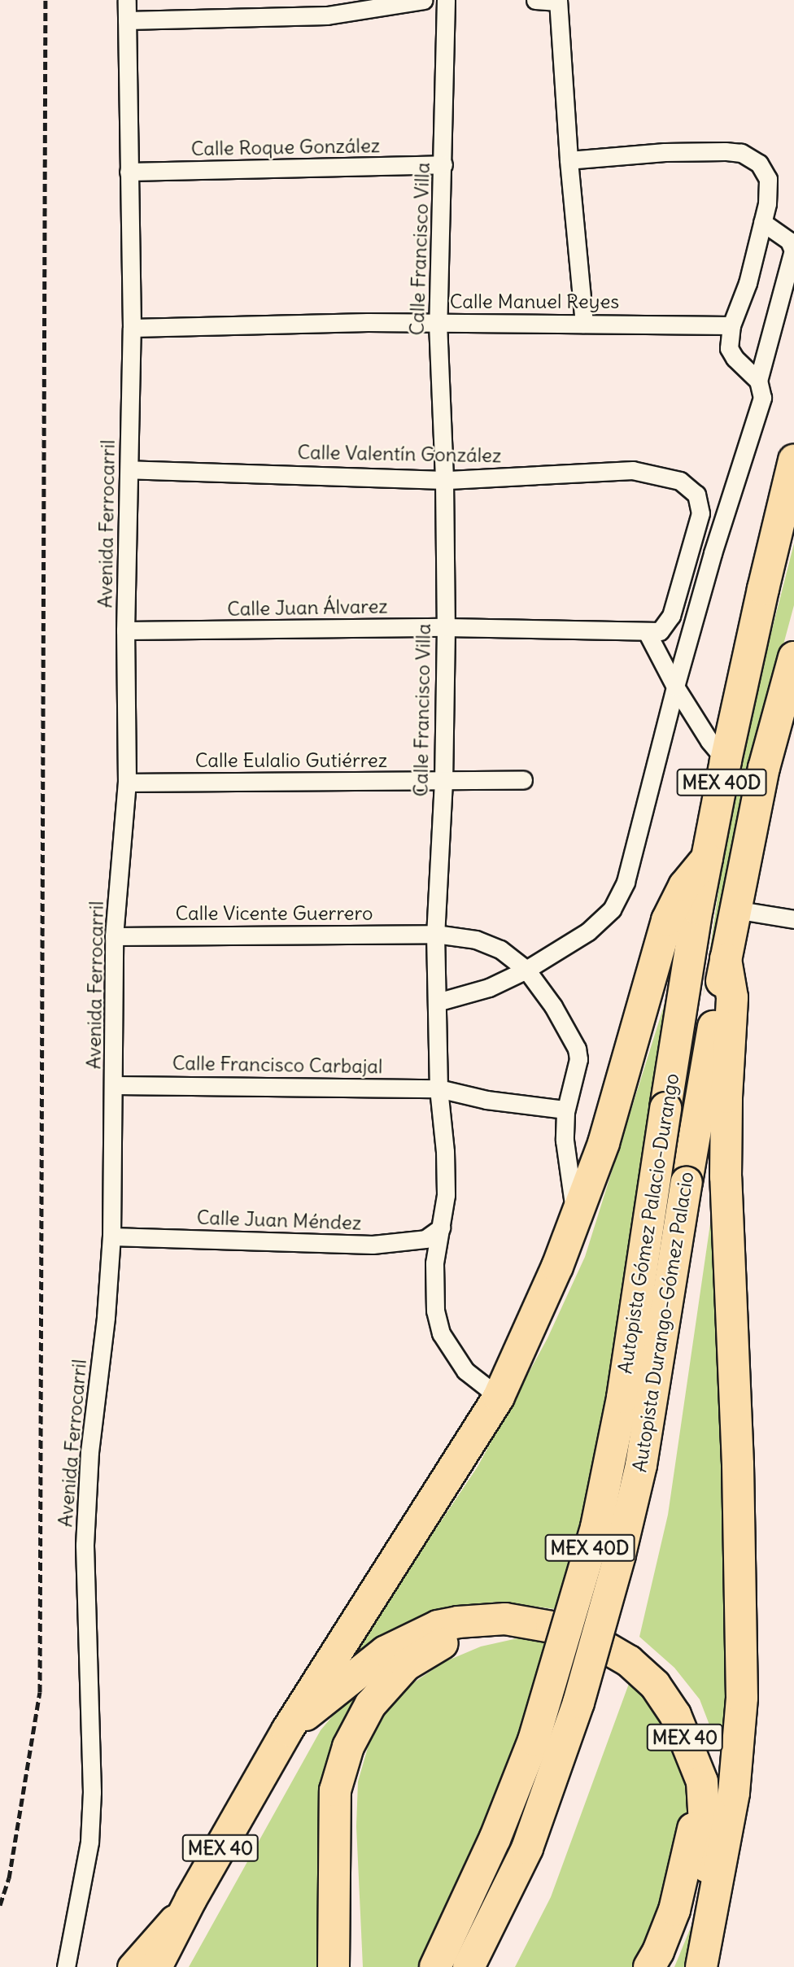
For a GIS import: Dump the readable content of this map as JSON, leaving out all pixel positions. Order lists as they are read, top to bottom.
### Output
{
  "streets": {
    "highway": [
      "MEX 40D",
      "Autopista Gómez Palacio-Durango",
      "Autopista Durango-Gómez Palacio",
      "MEX 40"
    ],
    "street": [
      "Calle Roque González",
      "Calle Francisco Villa",
      "Calle Manuel Reyes",
      "Calle Valentín González",
      "Avenida Ferrocarril",
      "Calle Juan Álvarez",
      "Calle Eulalio Gutiérrez",
      "Calle Vicente Guerrero",
      "Calle Francisco Carbajal",
      "Calle Juan Méndez"
    ]
  },
  "crossings": [
    ["Calle Roque González", "Calle Francisco Villa"],
    ["Calle Roque González", "Avenida Ferrocarril"],
    ["Calle Francisco Villa", "Calle Manuel Reyes"],
    ["Calle Francisco Villa", "Calle Valentín González"],
    ["Calle Francisco Villa", "Calle Juan Álvarez"],
    ["Calle Francisco Villa", "Calle Eulalio Gutiérrez"],
    ["Calle Francisco Villa", "Calle Vicente Guerrero"],
    ["Calle Francisco Villa", "Calle Francisco Carbajal"],
    ["Calle Francisco Villa", "Calle Juan Méndez"],
    ["Calle Manuel Reyes", "Avenida Ferrocarril"],
    ["Calle Valentín González", "Avenida Ferrocarril"],
    ["Avenida Ferrocarril", "Calle Juan Álvarez"],
    ["Avenida Ferrocarril", "Calle Eulalio Gutiérrez"],
    ["Avenida Ferrocarril", "Calle Vicente Guerrero"],
    ["Avenida Ferrocarril", "Calle Francisco Carbajal"],
    ["Avenida Ferrocarril", "Calle Juan Méndez"],
    ["Calle Vicente Guerrero", "Calle Francisco Carbajal"]
  ]
}
